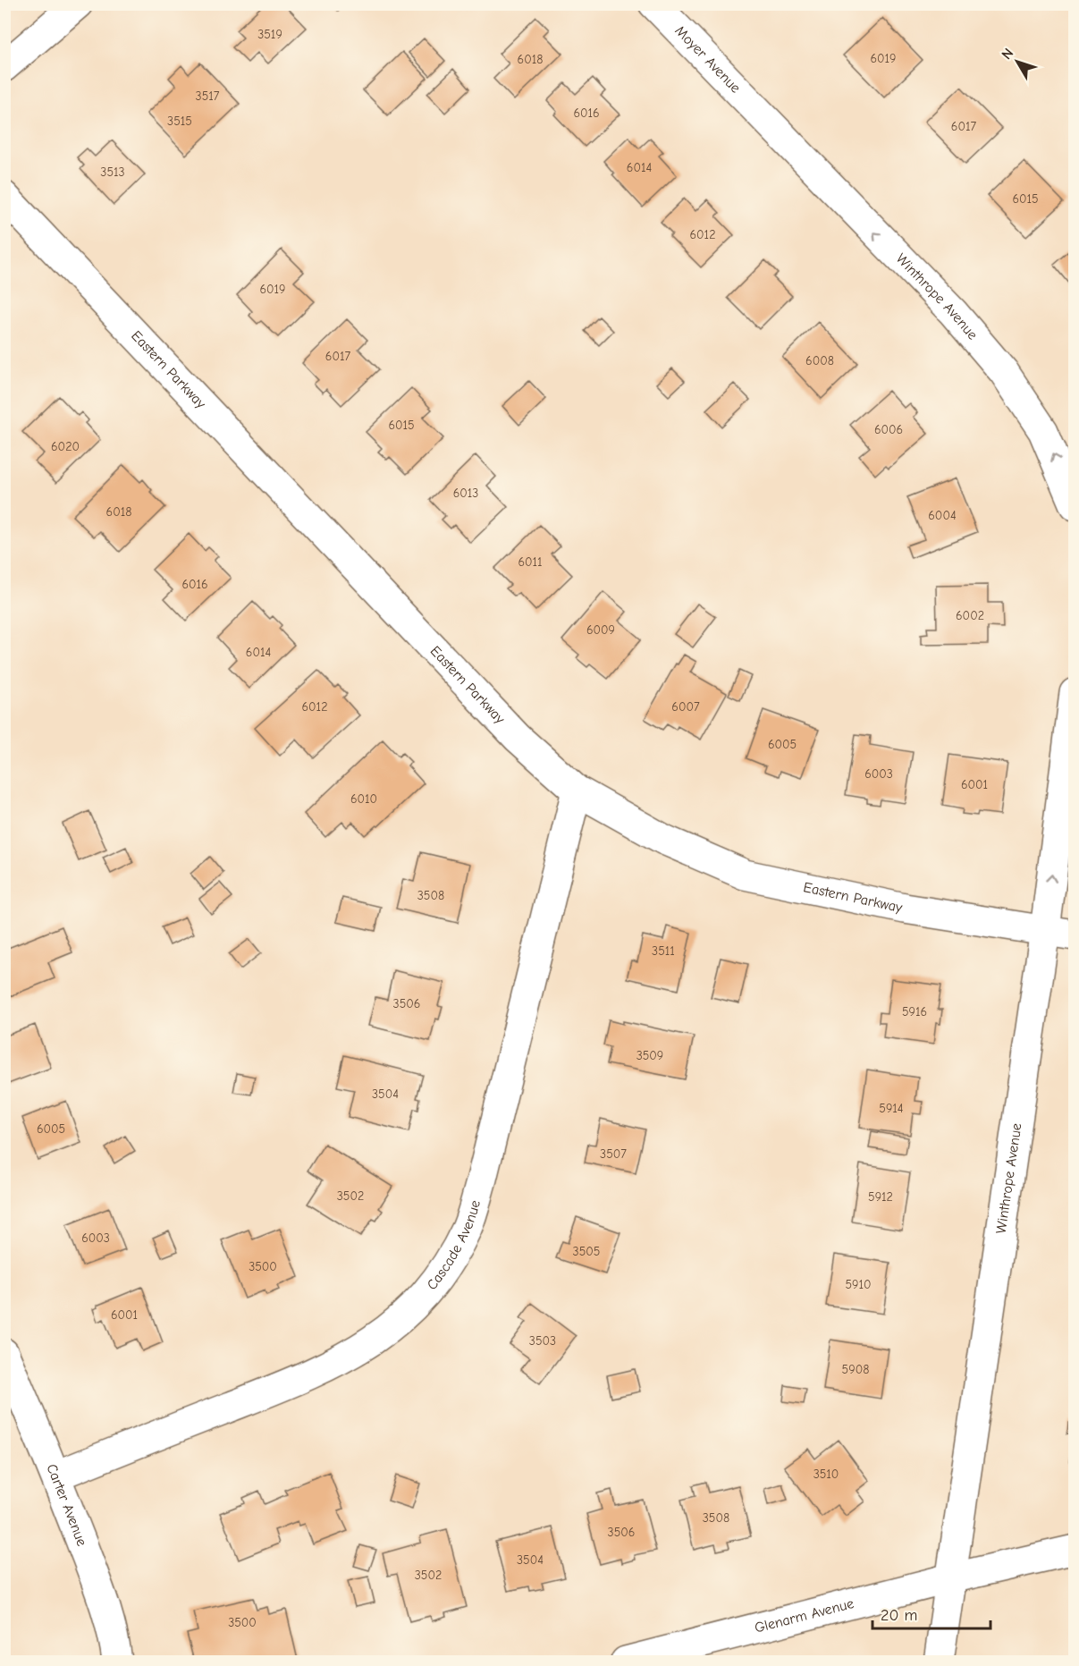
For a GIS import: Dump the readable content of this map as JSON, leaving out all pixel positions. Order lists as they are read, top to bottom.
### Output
{
  "streets": {
    "street": [
      "Moyer Avenue",
      "Winthrope Avenue",
      "Eastern Parkway",
      "Cascade Avenue",
      "Carter Avenue",
      "Glenarm Avenue"
    ]
  },
  "crossings": [
    ["Moyer Avenue", "Winthrope Avenue"],
    ["Winthrope Avenue", "Eastern Parkway"],
    ["Winthrope Avenue", "Glenarm Avenue"],
    ["Eastern Parkway", "Cascade Avenue"],
    ["Cascade Avenue", "Carter Avenue"]
  ],
  "one_way": ["Winthrope Avenue"],
  "house_numbers": [
    "3519",
    "6019",
    "6018",
    "3517",
    "6016",
    "3515",
    "6017",
    "6014",
    "3513",
    "6015",
    "6012",
    "6019",
    "6017",
    "6008",
    "6015",
    "6006",
    "6020",
    "6013",
    "6018",
    "6004",
    "6011",
    "6016",
    "6002",
    "6009",
    "6014",
    "6012",
    "6007",
    "6005",
    "6003",
    "6001",
    "6010",
    "3508",
    "3511",
    "3506",
    "5916",
    "3509",
    "3504",
    "5914",
    "6005",
    "3507",
    "3502",
    "5912",
    "6003",
    "3505",
    "3500",
    "5910",
    "6001",
    "3503",
    "5908",
    "3510",
    "3508",
    "3506",
    "3504",
    "3502",
    "3500"
  ],
  "scale_bar": "20 m",
  "north": "top left"
}
